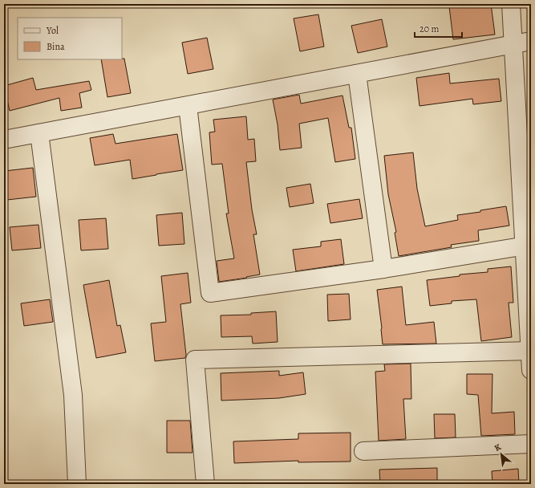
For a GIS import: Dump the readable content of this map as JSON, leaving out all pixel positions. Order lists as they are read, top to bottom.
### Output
{
  "legend": ["Yol", "Bina"],
  "scale_bar": "20 m",
  "north": "top left"
}
